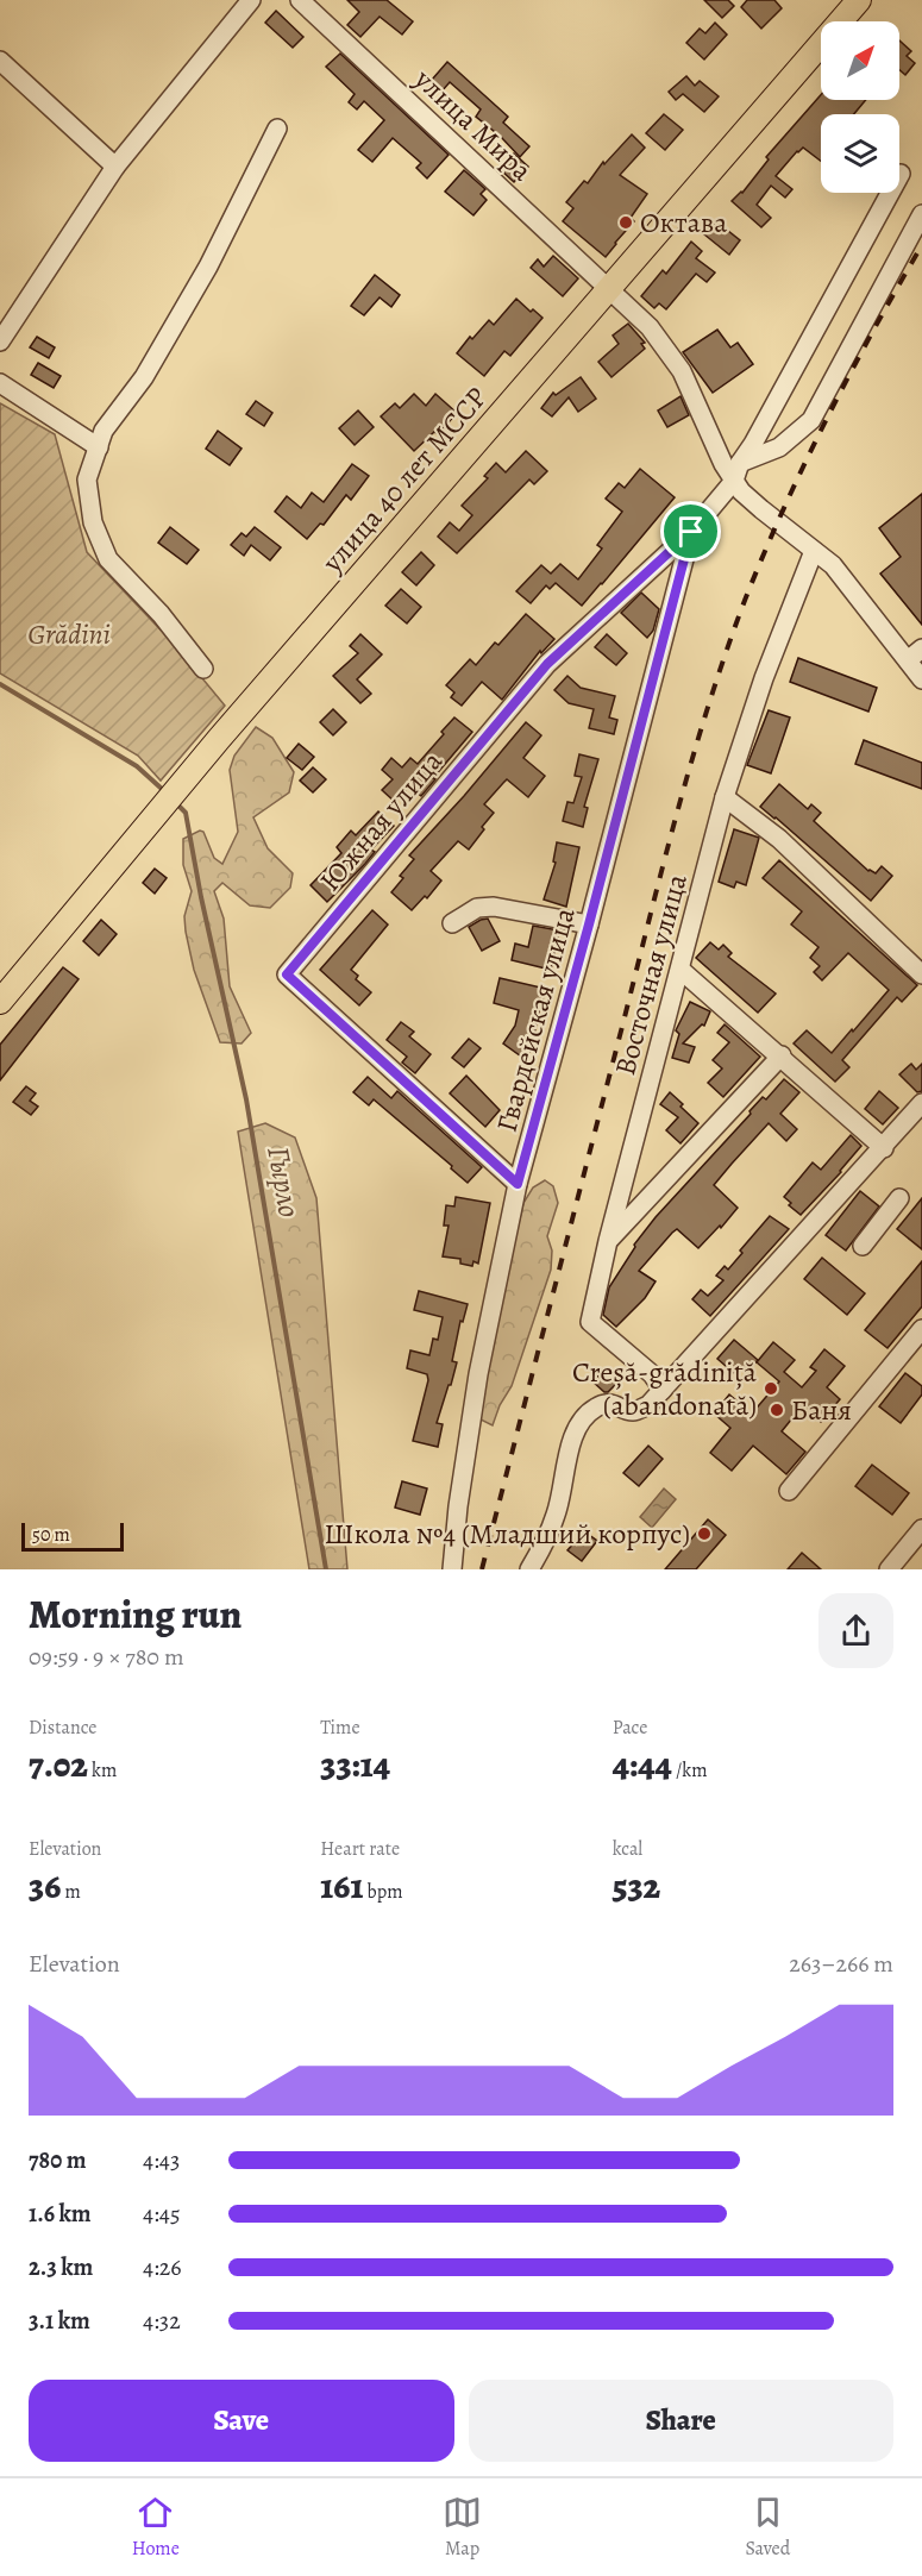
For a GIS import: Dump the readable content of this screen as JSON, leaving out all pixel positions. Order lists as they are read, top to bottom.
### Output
{
  "streets": {
    "main road": ["улица 40 лет МССР"],
    "street": [
      "улица Мира",
      "Южная улица",
      "Восточная улица",
      "Гвардейская улица"
    ]
  },
  "crossings": [
    ["улица Мира", "улица 40 лет МССР"],
    ["улица Мира", "Южная улица"],
    ["улица Мира", "Восточная улица"],
    ["Южная улица", "Гвардейская улица"]
  ],
  "water": ["Гырло"],
  "parks": ["Grădini"],
  "places": [
    "Октава",
    "Creșă-grădiniță (abandonată)",
    "Баня",
    "Школа №4 (Младший корпус)"
  ],
  "scale_bar": "50 m",
  "north": "top right",
  "page": {
    "scale": "50 m",
    "heading": ["Morning run", "09:59 · 9 × 780 m"],
    "stats": [
      ["Distance", "7.02 km"],
      ["Time", "33:14"],
      ["Pace", "4:44 /km"],
      ["Elevation", "36 m"],
      ["Heart rate", "161 bpm"],
      ["kcal", "532"]
    ],
    "chart": ["Elevation", "263–266 m"],
    "list": [
      {
        "name": "780 m",
        "note": "4:43"
      },
      {
        "name": "1.6 km",
        "note": "4:45"
      },
      {
        "name": "2.3 km",
        "note": "4:26"
      },
      {
        "name": "3.1 km",
        "note": "4:32"
      }
    ],
    "buttons": ["Save", "Share"],
    "tabs": ["Home", "Map", "Saved"]
  }
}
